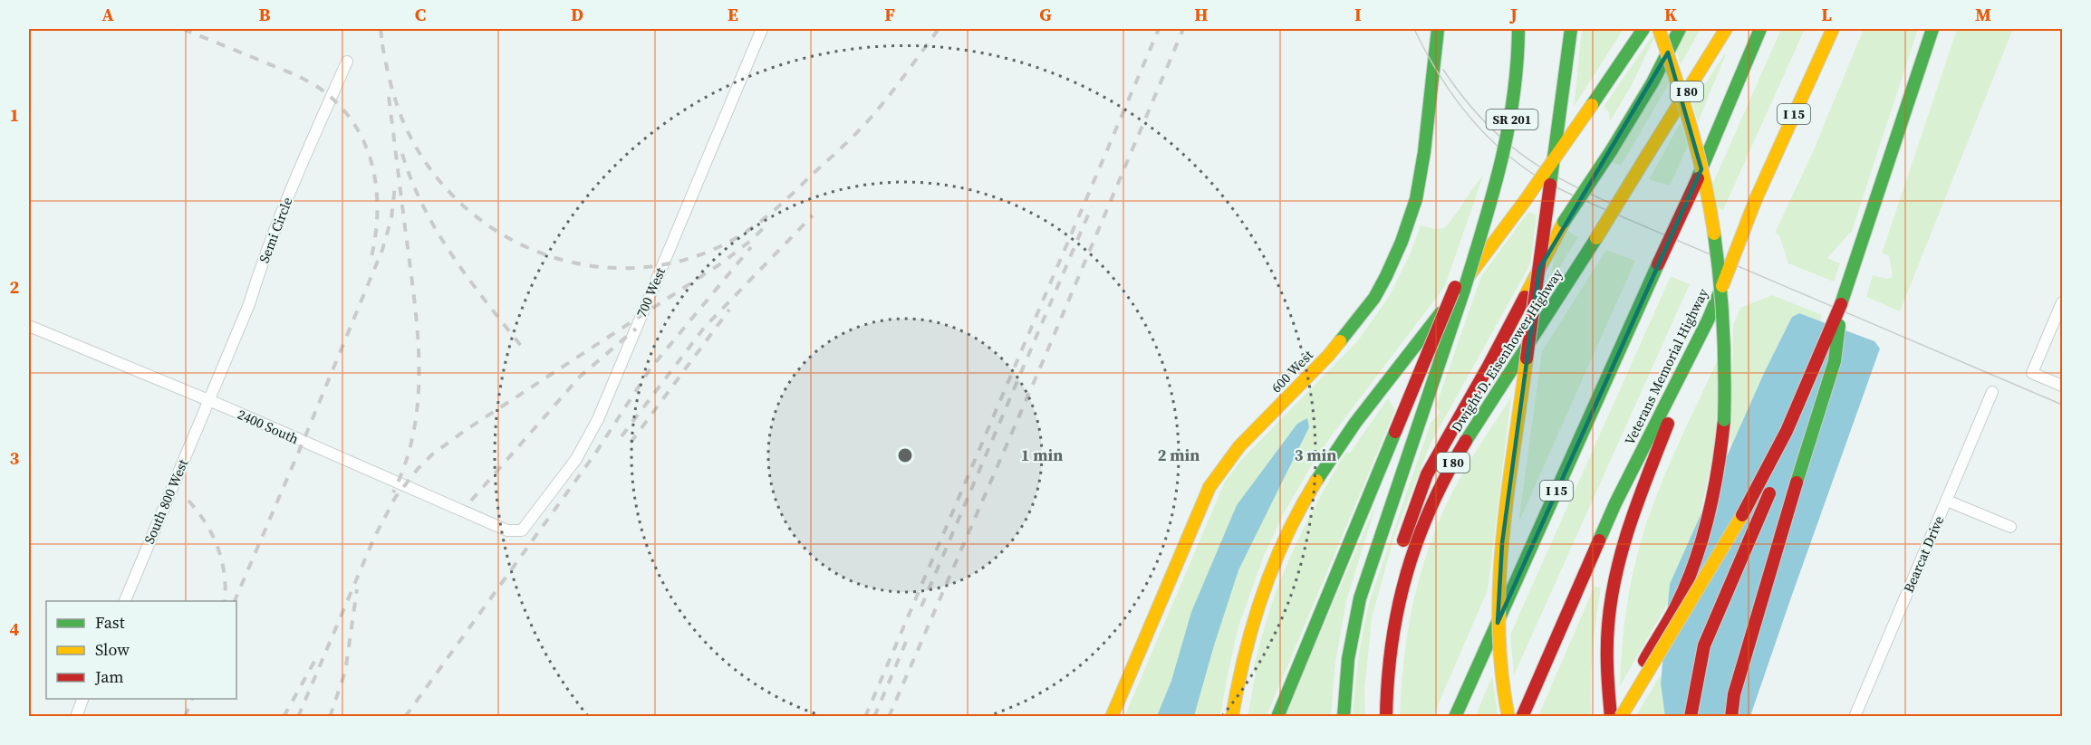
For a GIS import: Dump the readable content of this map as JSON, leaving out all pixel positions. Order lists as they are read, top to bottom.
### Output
{
  "streets": {
    "main road": [
      "I 80",
      "I 15",
      "SR 201",
      "Dwight D. Eisenhower Highway",
      "Veterans Memorial Highway",
      "600 West"
    ],
    "street": [
      "Semi Circle",
      "700 West",
      "2400 South",
      "South 800 West",
      "Bearcat Drive"
    ]
  },
  "crossings": [
    ["Semi Circle", "2400 South"],
    ["Semi Circle", "South 800 West"],
    ["700 West", "2400 South"],
    ["2400 South", "South 800 West"]
  ],
  "legend": ["Fast", "Slow", "Jam"],
  "grid": {
    "columns": [
      "A",
      "B",
      "C",
      "D",
      "E",
      "F",
      "G",
      "H",
      "I",
      "J",
      "K",
      "L",
      "M"
    ],
    "rows": [
      "1",
      "2",
      "3",
      "4"
    ]
  },
  "rings": ["1 min", "2 min", "3 min"]
}
